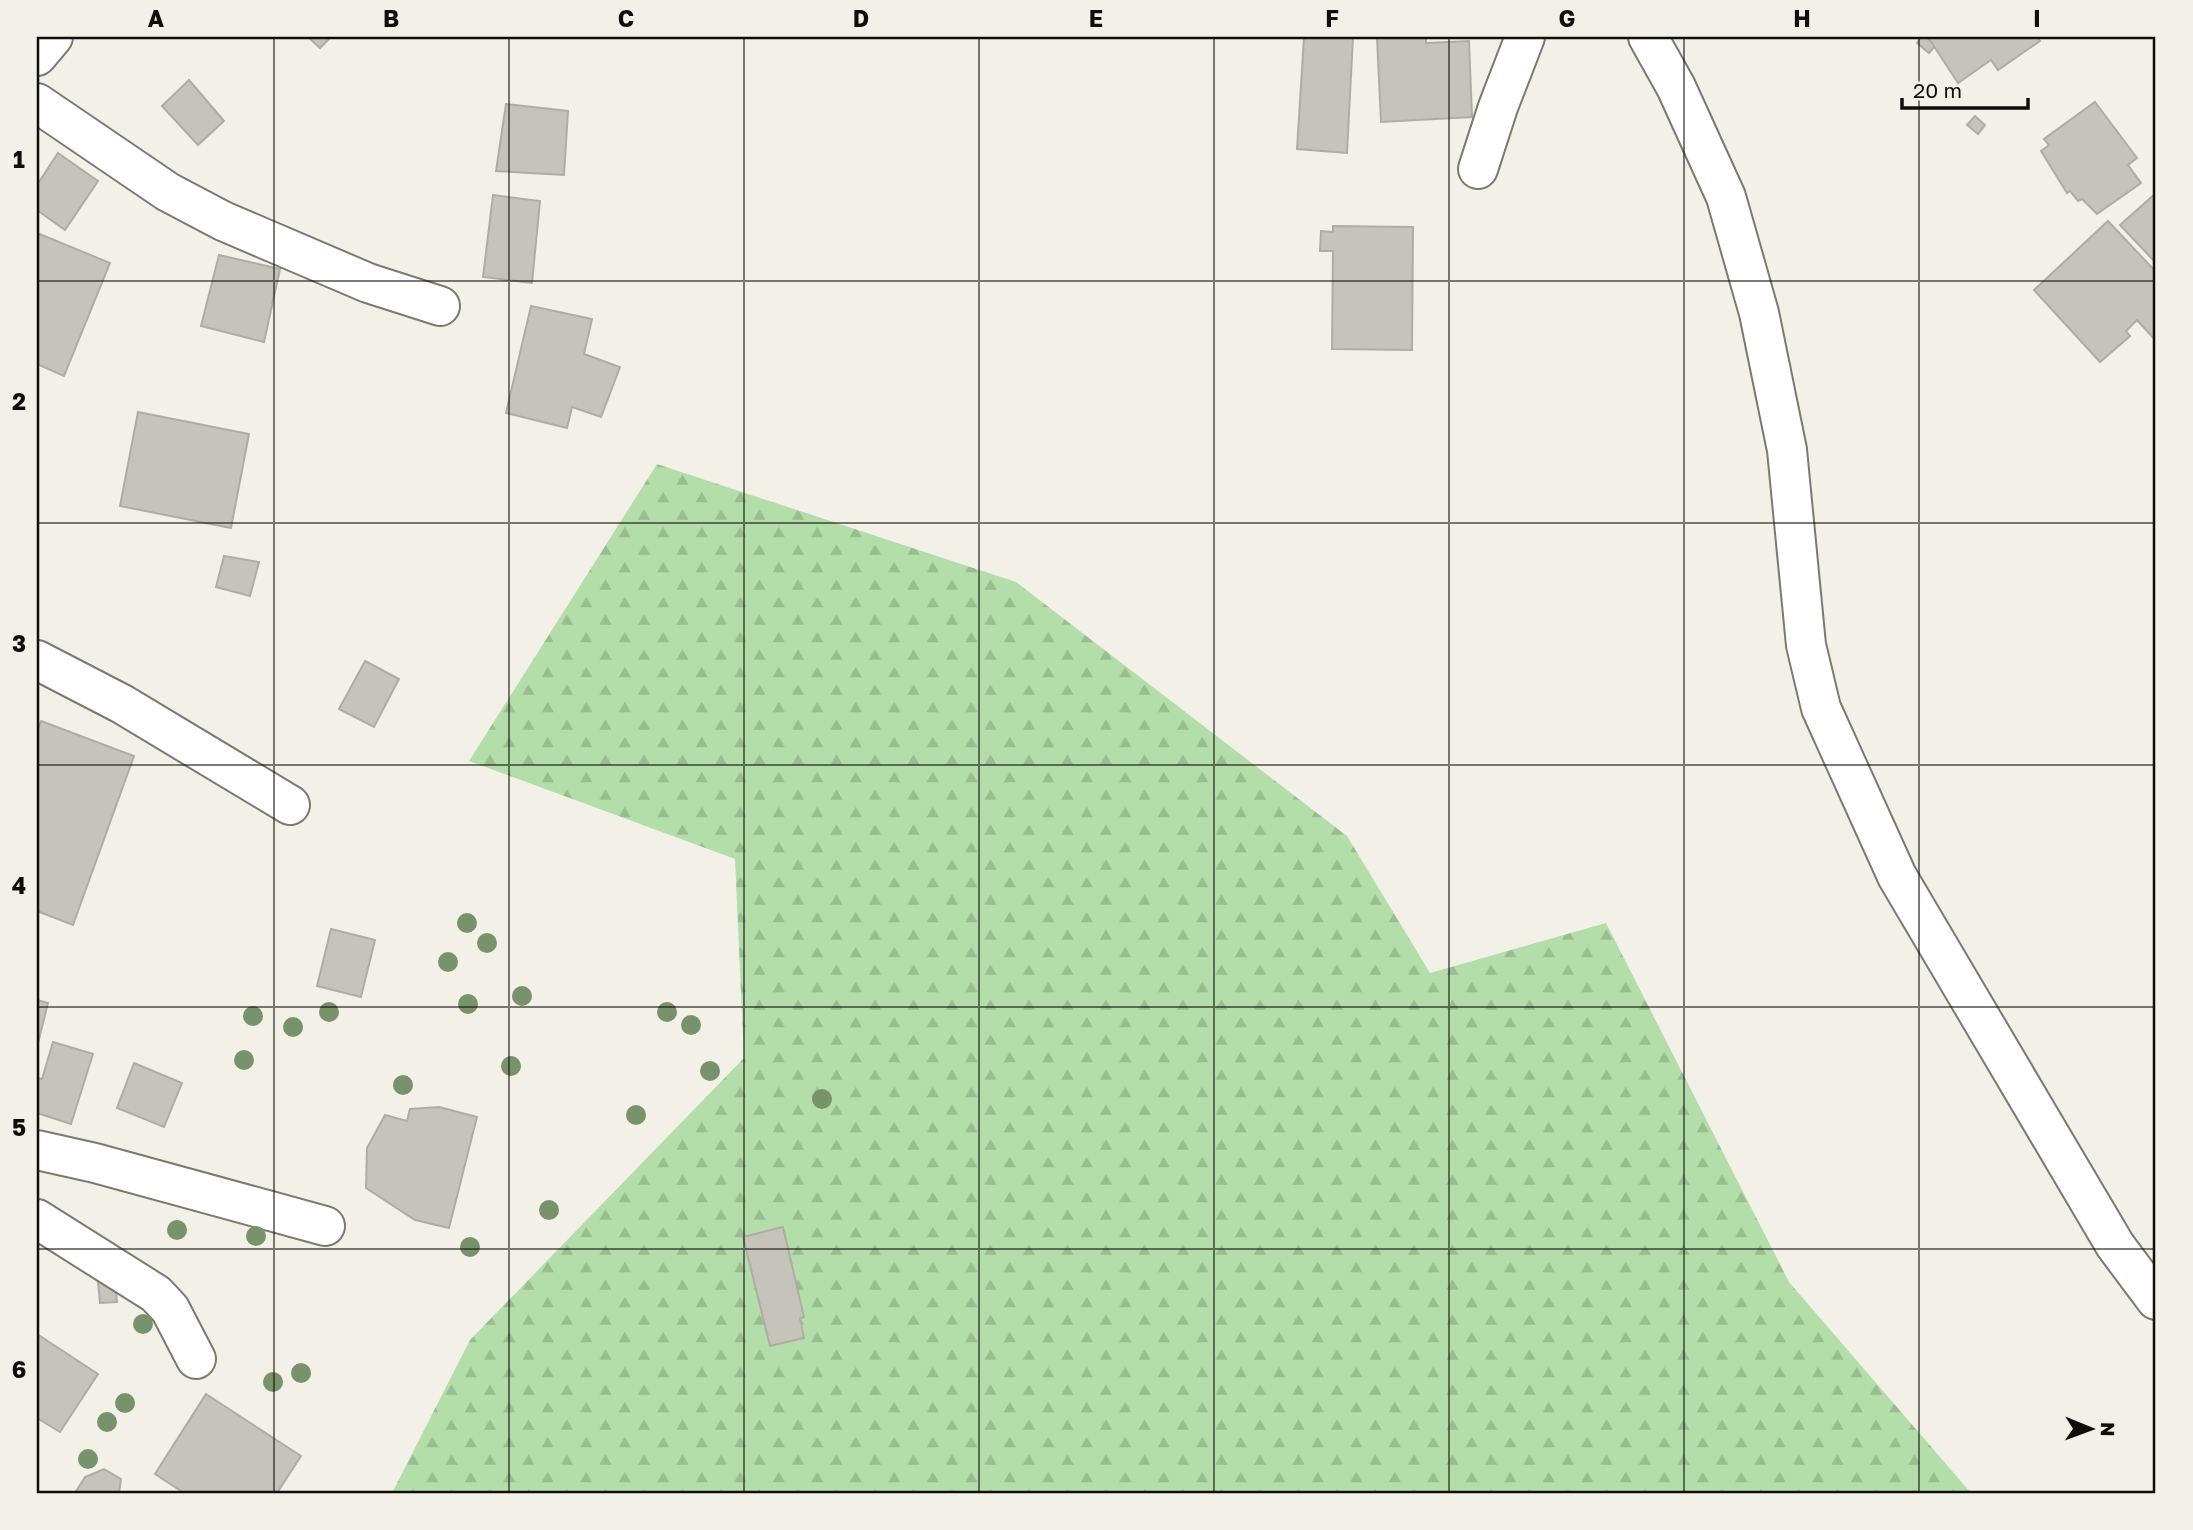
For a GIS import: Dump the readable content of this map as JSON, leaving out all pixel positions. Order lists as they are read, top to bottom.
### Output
{
  "scale_bar": "20 m",
  "north": "right",
  "grid": {
    "columns": [
      "A",
      "B",
      "C",
      "D",
      "E",
      "F",
      "G",
      "H",
      "I"
    ],
    "rows": [
      "1",
      "2",
      "3",
      "4",
      "5",
      "6"
    ]
  }
}
